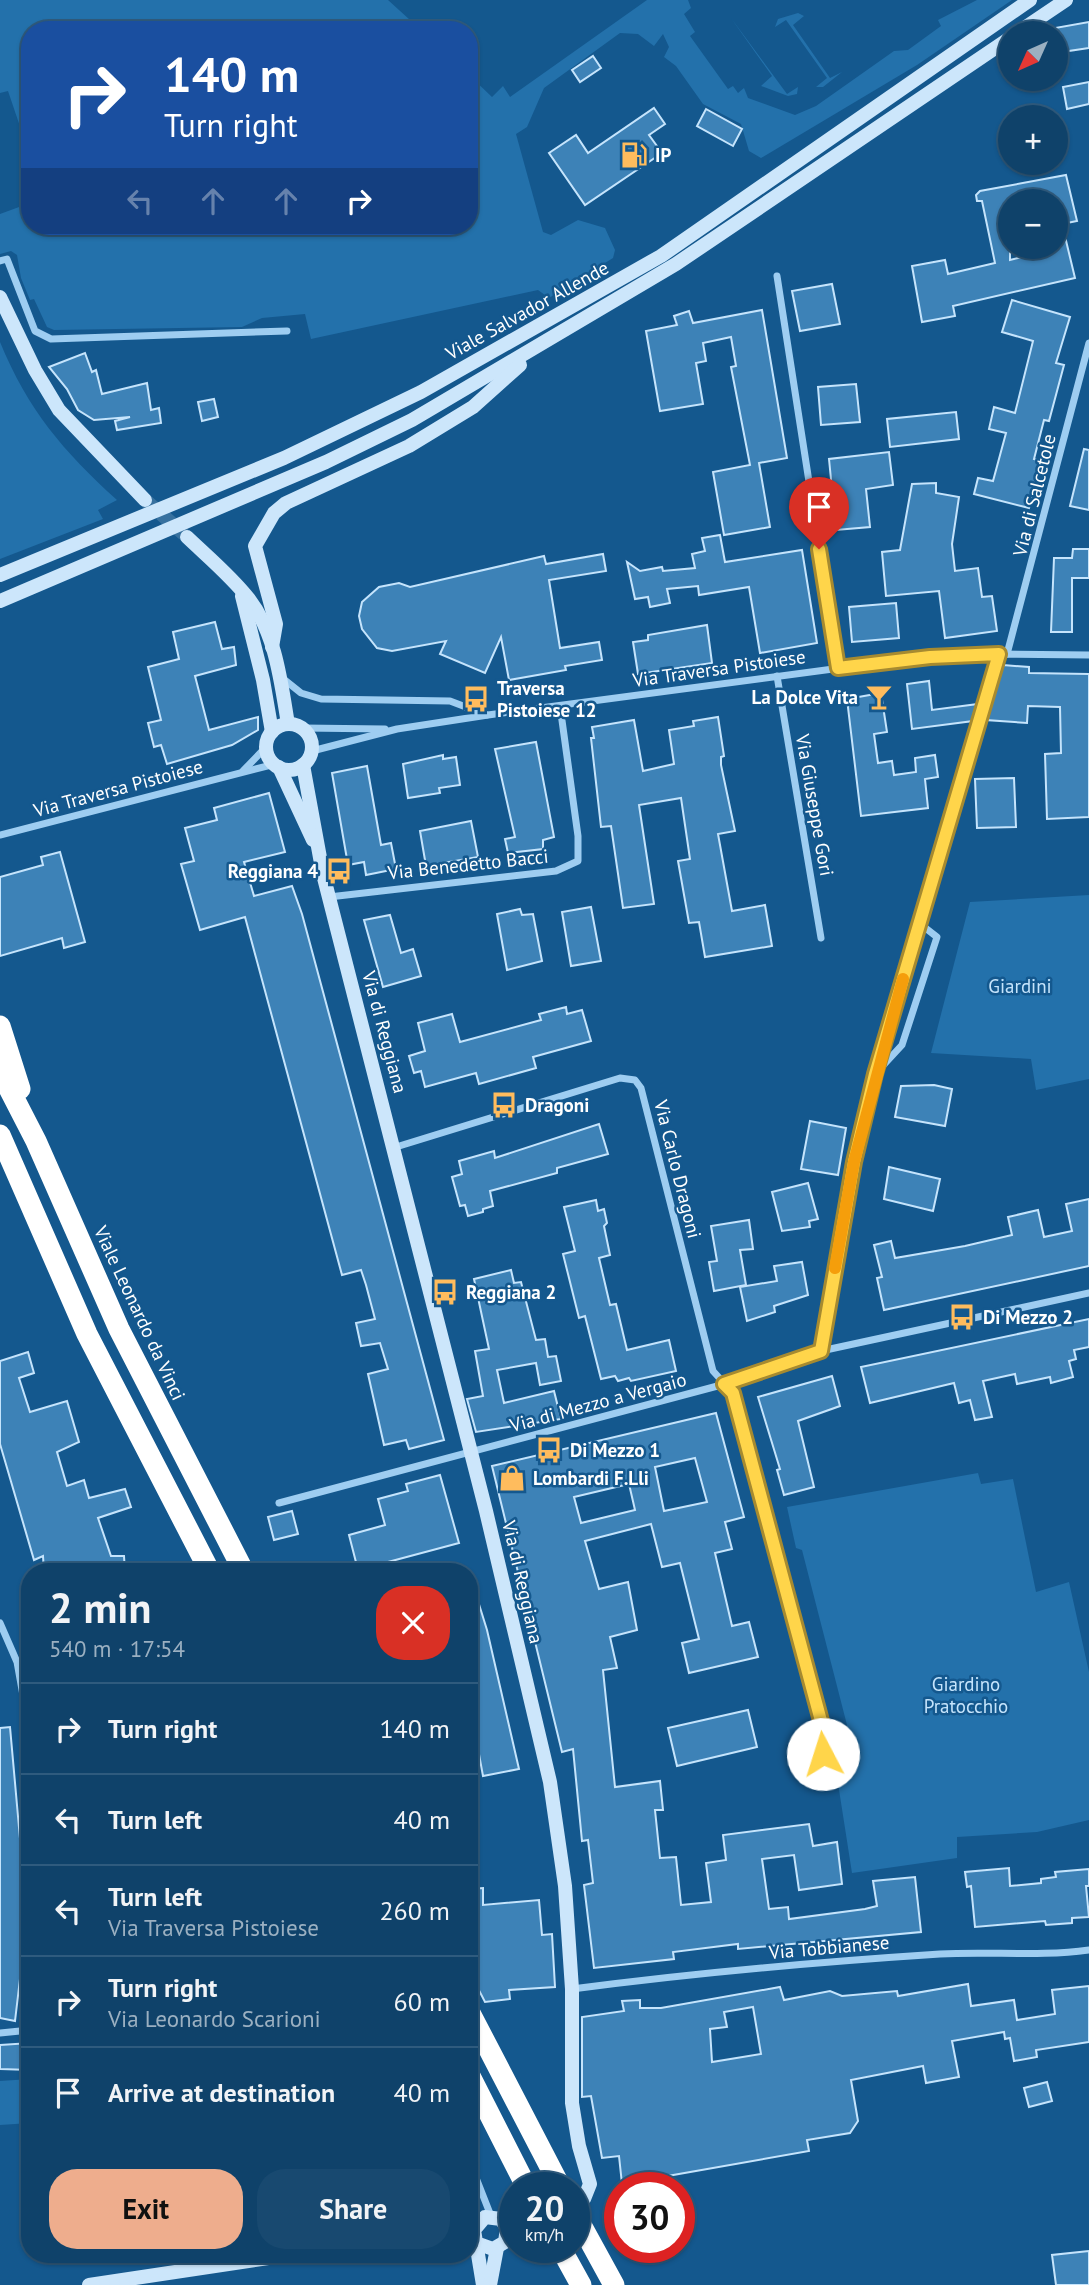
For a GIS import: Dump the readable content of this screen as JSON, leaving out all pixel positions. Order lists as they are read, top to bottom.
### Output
{
  "streets": {
    "highway": ["Viale Leonardo da Vinci"],
    "main road": ["Viale Salvador Allende", "Via di Reggiana"],
    "street": [
      "Via di Salcetole",
      "Via Traversa Pistoiese",
      "Via Giuseppe Gori",
      "Via Benedetto Bacci",
      "Via Carlo Dragoni",
      "Via di Mezzo a Vergaio",
      "Via Tobbianese"
    ]
  },
  "crossings": [
    ["Via di Salcetole", "Via Traversa Pistoiese"],
    ["Via di Salcetole", "Via di Mezzo a Vergaio"],
    ["Via Traversa Pistoiese", "Via Giuseppe Gori"],
    ["Via Traversa Pistoiese", "Via Benedetto Bacci"],
    ["Via Traversa Pistoiese", "Via di Reggiana"],
    ["Via Benedetto Bacci", "Via di Reggiana"],
    ["Via di Reggiana", "Via Carlo Dragoni"],
    ["Via di Reggiana", "Via di Mezzo a Vergaio"],
    ["Via di Reggiana", "Via Tobbianese"],
    ["Via Carlo Dragoni", "Via di Mezzo a Vergaio"]
  ],
  "parks": ["Giardini", "Giardino Pratocchio"],
  "places": {
    "fuel station": ["IP"],
    "bar": ["La Dolce Vita"],
    "bus stop": [
      "Traversa Pistoiese 12",
      "Reggiana 4",
      "Dragoni",
      "Reggiana 2",
      "Di Mezzo 2",
      "Di Mezzo 1"
    ],
    "shop": ["Lombardi F.Lli"]
  },
  "north": "bottom left",
  "page": {
    "map_buttons": ["+", "−"],
    "turn": ["140 m", "Turn right"],
    "heading": ["2 min", "540 m · 17:54"],
    "list": [
      {
        "name": "Turn right",
        "value": "140 m"
      },
      {
        "name": "Turn left",
        "value": "40 m"
      },
      {
        "name": "Turn left",
        "note": "Via Traversa Pistoiese",
        "value": "260 m"
      },
      {
        "name": "Turn right",
        "note": "Via Leonardo Scarioni",
        "value": "60 m"
      },
      {
        "name": "Arrive at destination",
        "value": "40 m"
      }
    ],
    "buttons": ["Exit", "Share"],
    "speed": "20 km/h",
    "limit": "30"
  }
}
